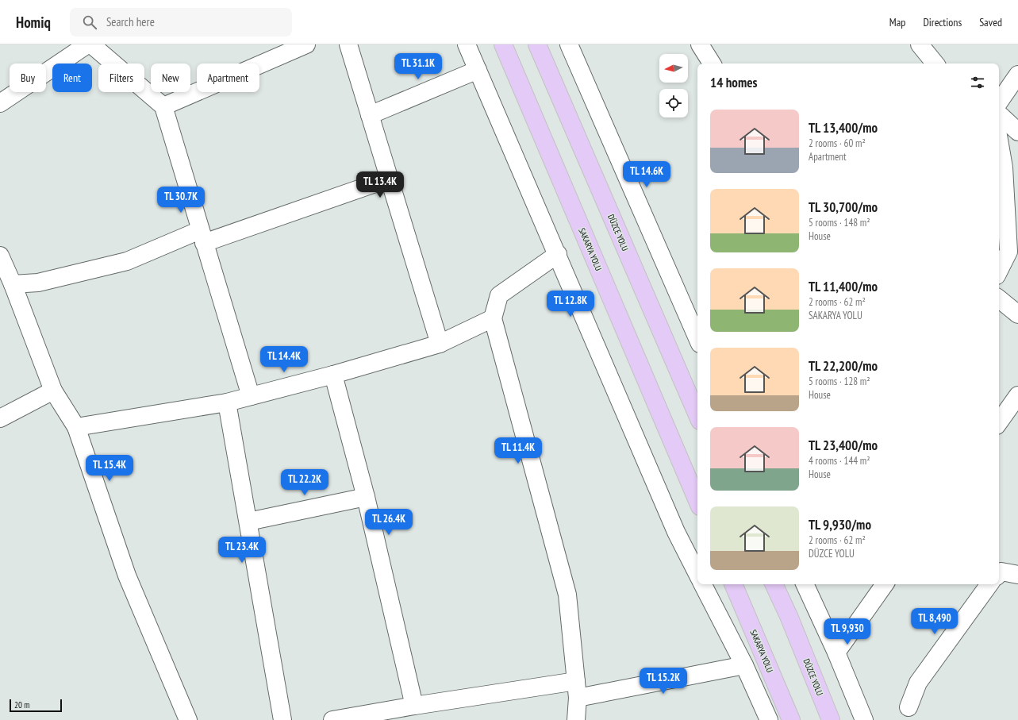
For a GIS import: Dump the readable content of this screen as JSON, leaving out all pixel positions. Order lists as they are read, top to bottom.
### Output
{
  "streets": {
    "highway": ["DÜZCE YOLU", "SAKARYA YOLU"]
  },
  "scale_bar": "20 m",
  "north": "left",
  "page": {
    "header": "Homiq",
    "search": "Search here",
    "nav": ["Map", "Directions", "Saved"],
    "price": [
      "TL 31.1K",
      "TL 14.6K",
      "TL 13.4K",
      "TL 30.7K",
      "TL 12.8K",
      "TL 14.4K",
      "TL 11.4K",
      "TL 15.4K",
      "TL 22.2K",
      "TL 26.4K",
      "TL 23.4K",
      "TL 8,490",
      "TL 9,930",
      "TL 15.2K"
    ],
    "chip": [
      "Buy",
      "Rent",
      "Filters",
      "New",
      "Apartment"
    ],
    "heading": "14 homes",
    "list": [
      {
        "name": "TL 13,400/mo",
        "note": "2 rooms · 60 m² · Apartment"
      },
      {
        "name": "TL 30,700/mo",
        "note": "5 rooms · 148 m² · House"
      },
      {
        "name": "TL 11,400/mo",
        "note": "2 rooms · 62 m² · SAKARYA YOLU"
      },
      {
        "name": "TL 22,200/mo",
        "note": "5 rooms · 128 m² · House"
      },
      {
        "name": "TL 23,400/mo",
        "note": "4 rooms · 144 m² · House"
      },
      {
        "name": "TL 9,930/mo",
        "note": "2 rooms · 62 m² · DÜZCE YOLU"
      }
    ],
    "scale": "20 m"
  }
}
